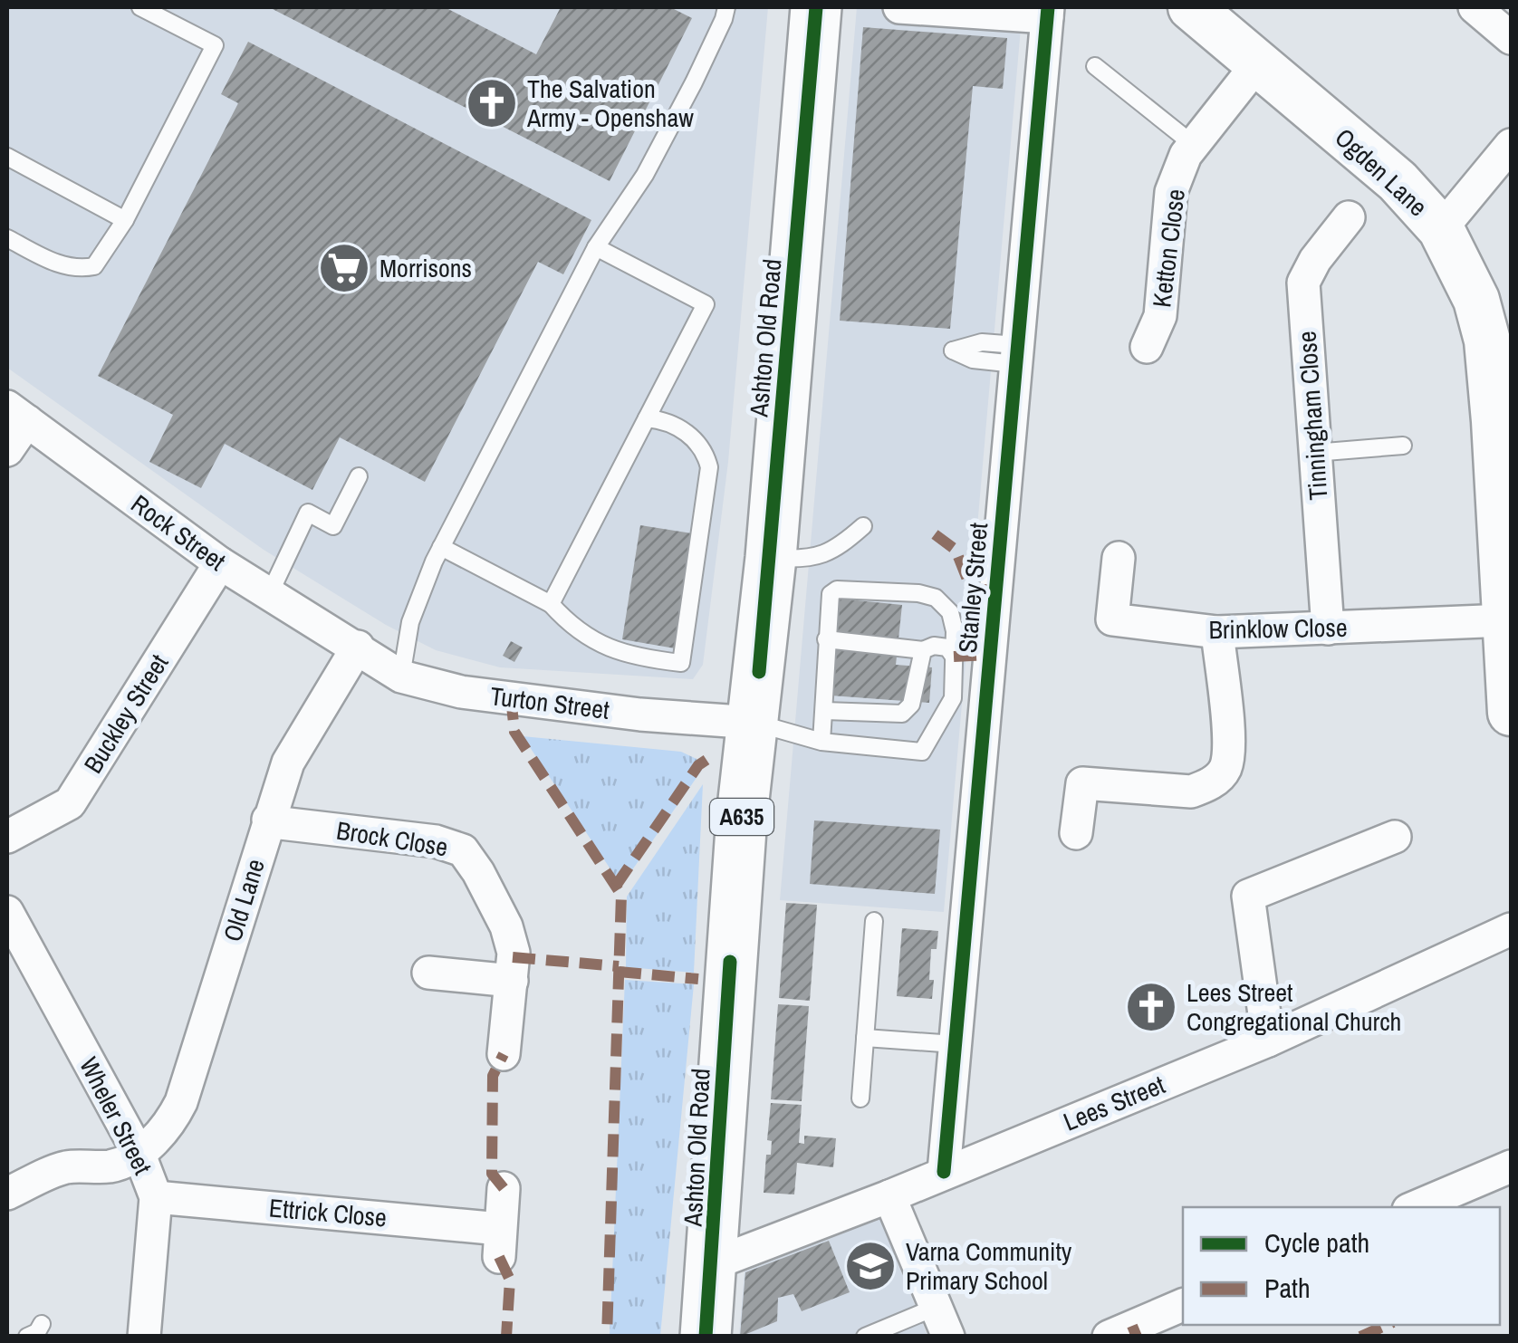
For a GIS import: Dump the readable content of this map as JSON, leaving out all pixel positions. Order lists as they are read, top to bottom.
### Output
{
  "streets": {
    "highway": ["Ashton Old Road", "A635"],
    "street": [
      "Ogden Lane",
      "Ketton Close",
      "Tinningham Close",
      "Rock Street",
      "Stanley Street",
      "Brinklow Close",
      "Turton Street",
      "Buckley Street",
      "Brock Close",
      "Old Lane",
      "Lees Street",
      "Wheler Street",
      "Ettrick Close"
    ]
  },
  "crossings": [
    ["Ogden Lane", "Ketton Close"],
    ["Ogden Lane", "Brinklow Close"],
    ["Ashton Old Road", "Turton Street"],
    ["Ashton Old Road", "Lees Street"],
    ["Tinningham Close", "Brinklow Close"],
    ["Rock Street", "Turton Street"],
    ["Rock Street", "Buckley Street"],
    ["Rock Street", "Old Lane"],
    ["Stanley Street", "Lees Street"],
    ["Turton Street", "Old Lane"],
    ["Brock Close", "Old Lane"],
    ["Old Lane", "Wheler Street"],
    ["Wheler Street", "Ettrick Close"]
  ],
  "places": {
    "church": ["The Salvation Army - Openshaw", "Lees Street Congregational Church"],
    "supermarket": ["Morrisons"],
    "school or university": ["Varna Community Primary School"]
  },
  "legend": ["Cycle path", "Path"]
}
